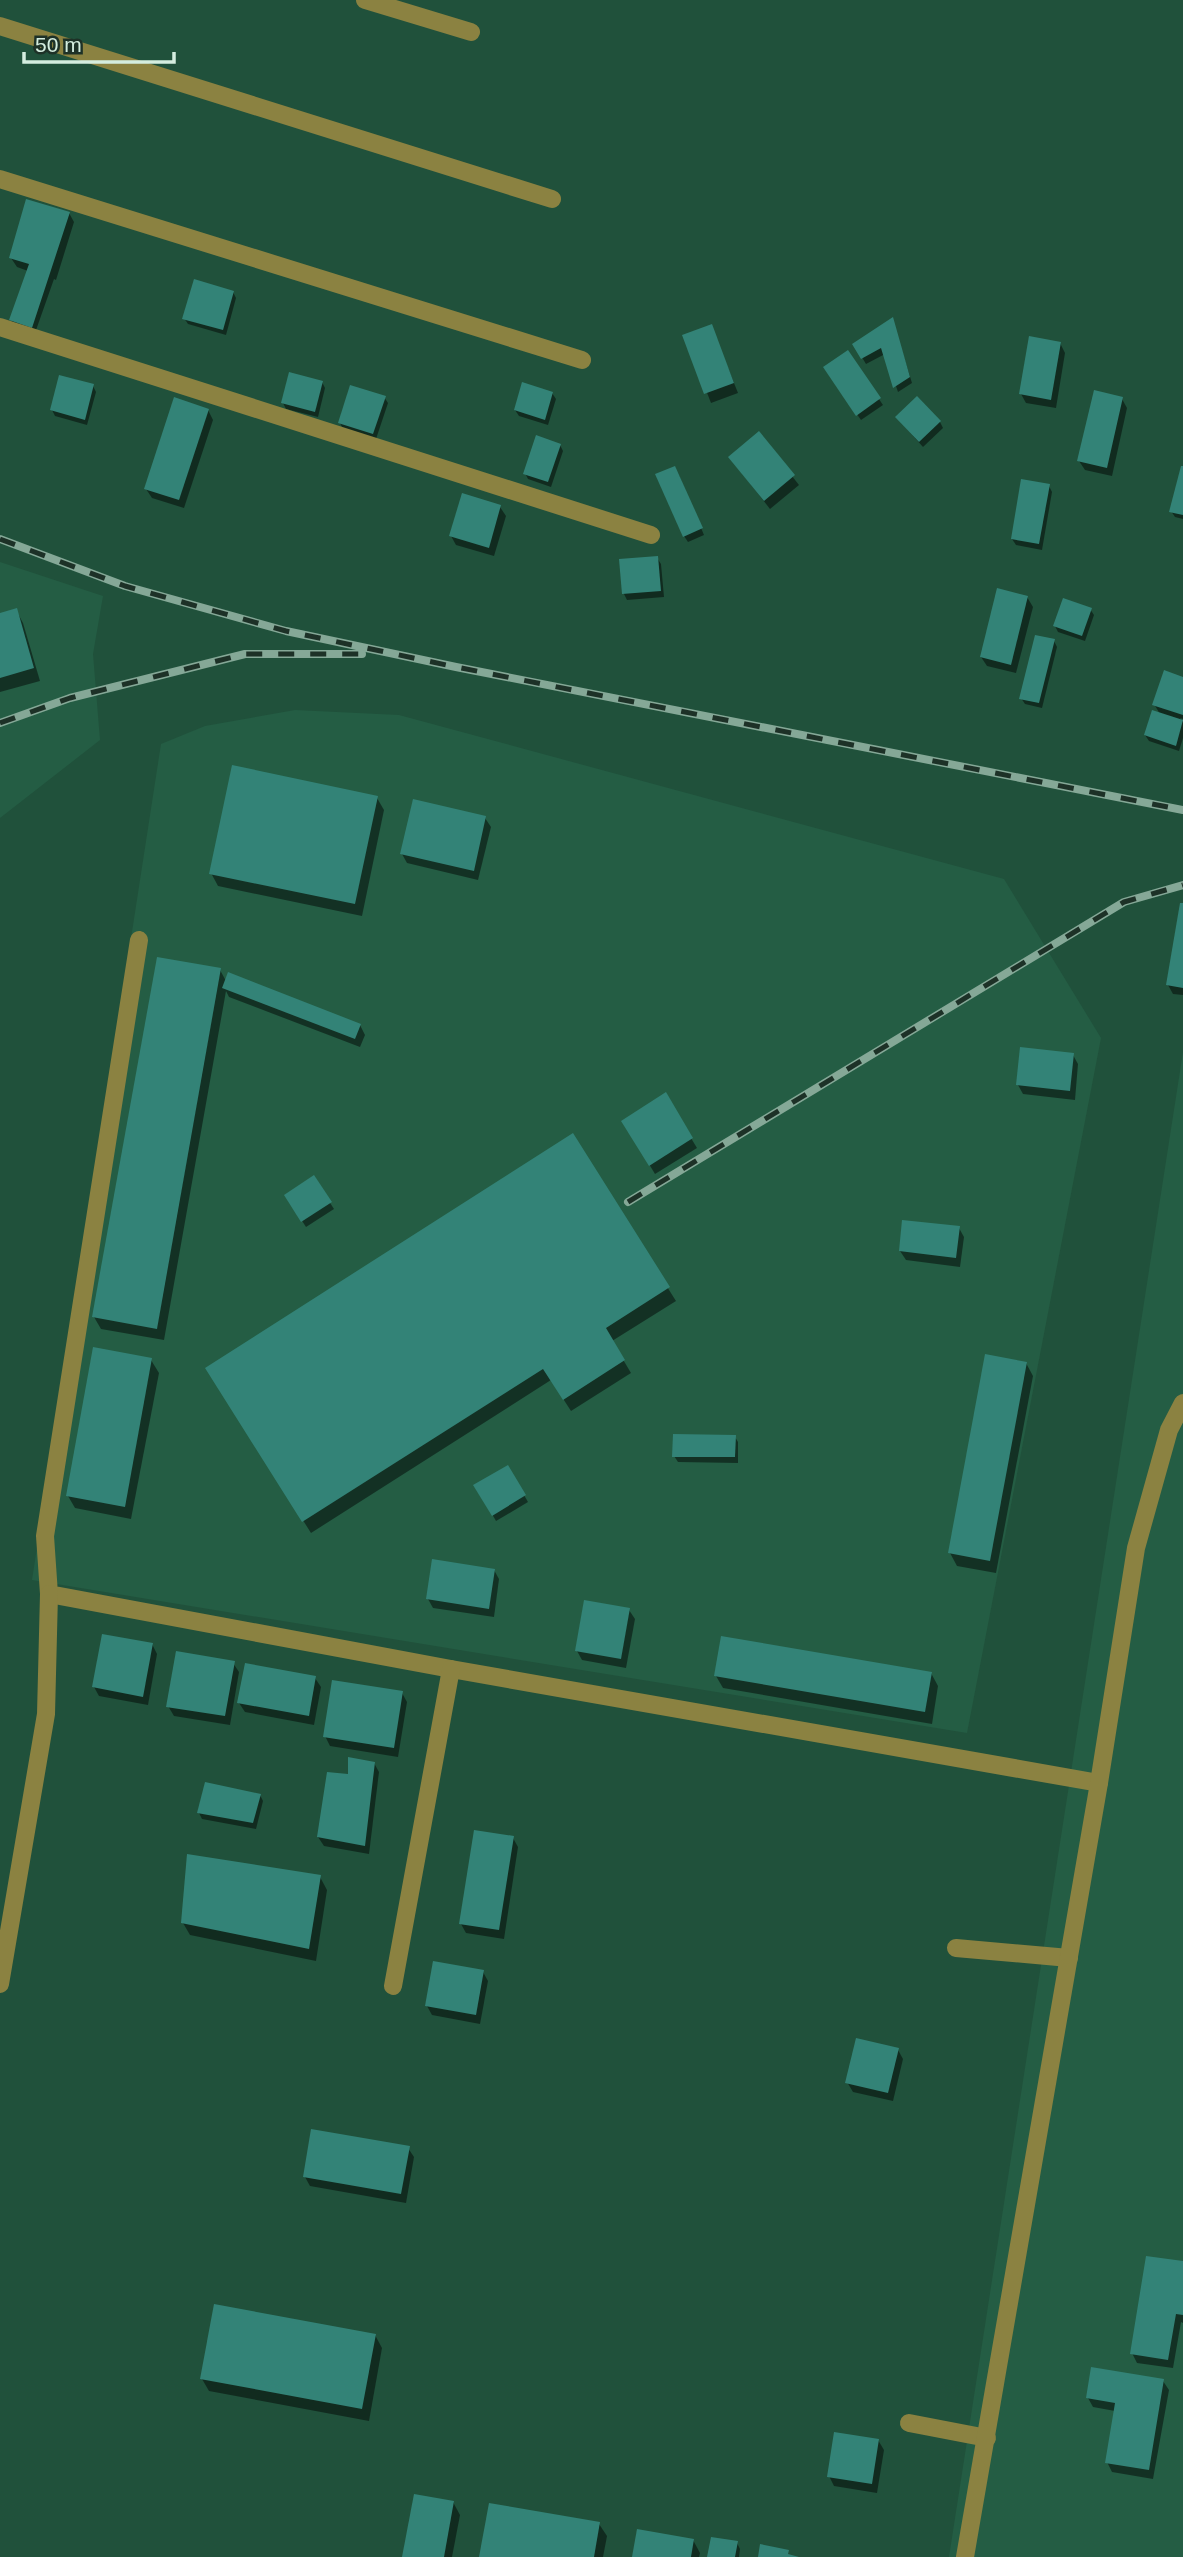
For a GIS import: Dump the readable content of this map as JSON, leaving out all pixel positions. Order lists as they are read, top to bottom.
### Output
{
  "scale_bar": "50 m"
}
